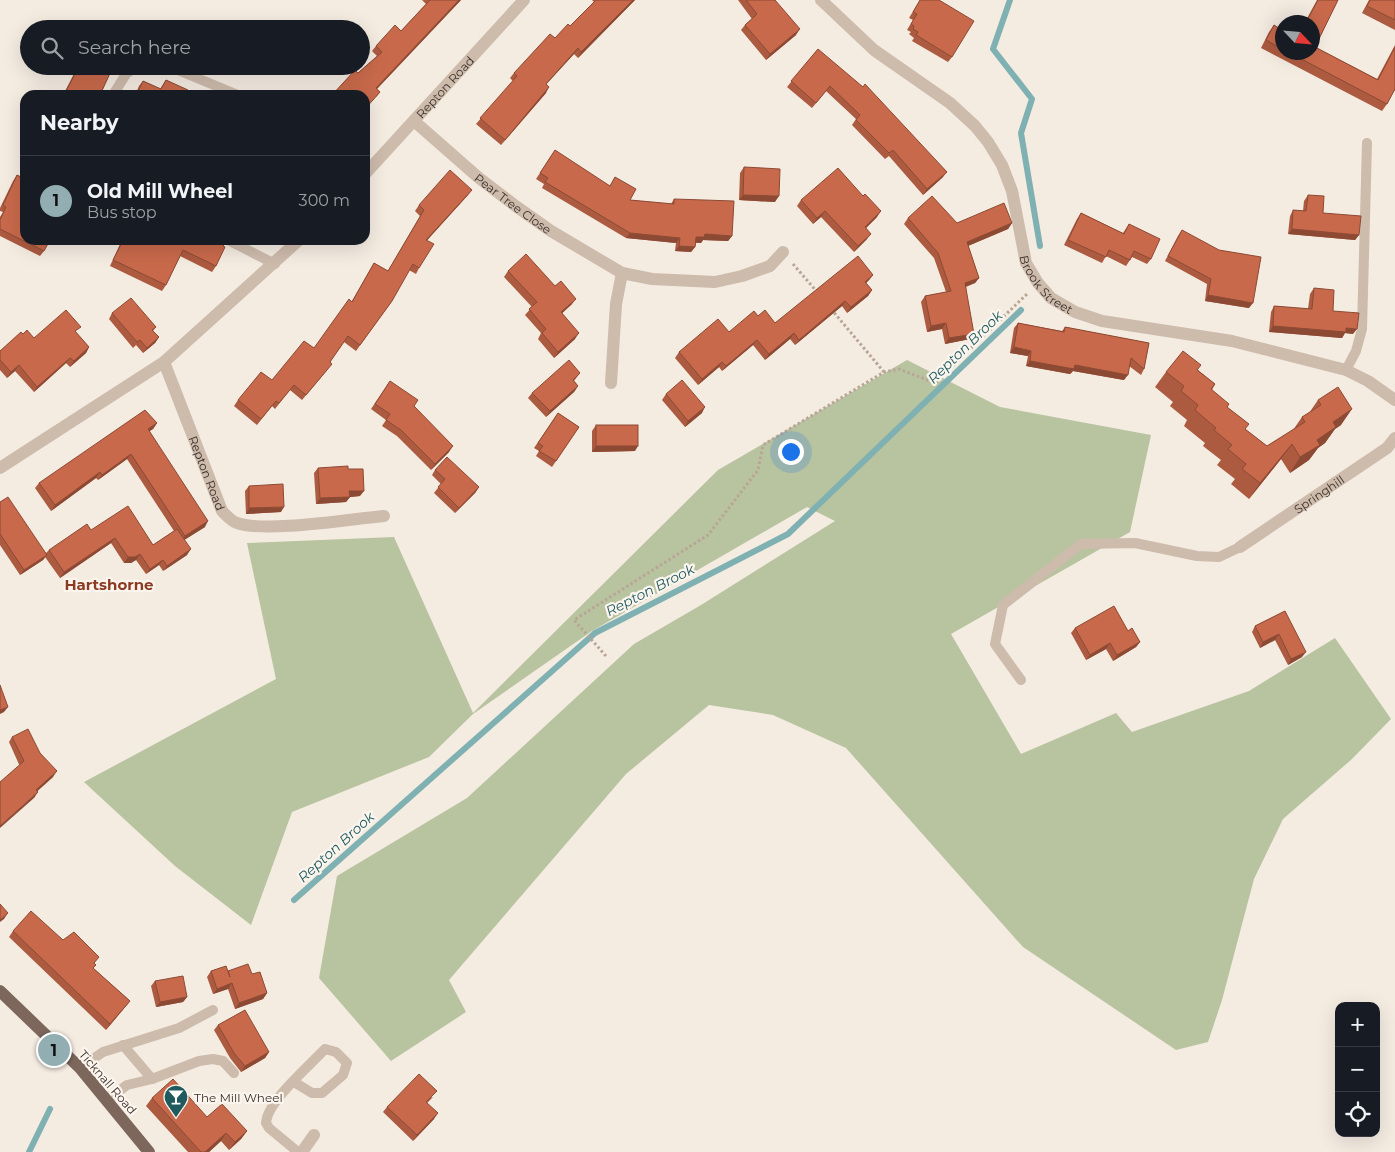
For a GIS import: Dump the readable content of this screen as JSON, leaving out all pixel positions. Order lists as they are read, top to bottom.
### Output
{
  "streets": {
    "main road": ["Ticknall Road"],
    "street": [
      "Repton Road",
      "Pear Tree Close",
      "Brook Street",
      "Springhill"
    ]
  },
  "crossings": [
    ["Repton Road", "Pear Tree Close"]
  ],
  "districts": ["Hartshorne"],
  "water": ["Repton Brook"],
  "places": {
    "bar": ["The Mill Wheel"]
  },
  "north": "bottom right",
  "page": {
    "search": "Search here",
    "heading": "Nearby",
    "list": [
      {
        "mark": "1",
        "name": "Old Mill Wheel",
        "note": "Bus stop",
        "value": "300 m"
      }
    ],
    "map_buttons": ["+", "−"],
    "pins": "1"
  }
}
